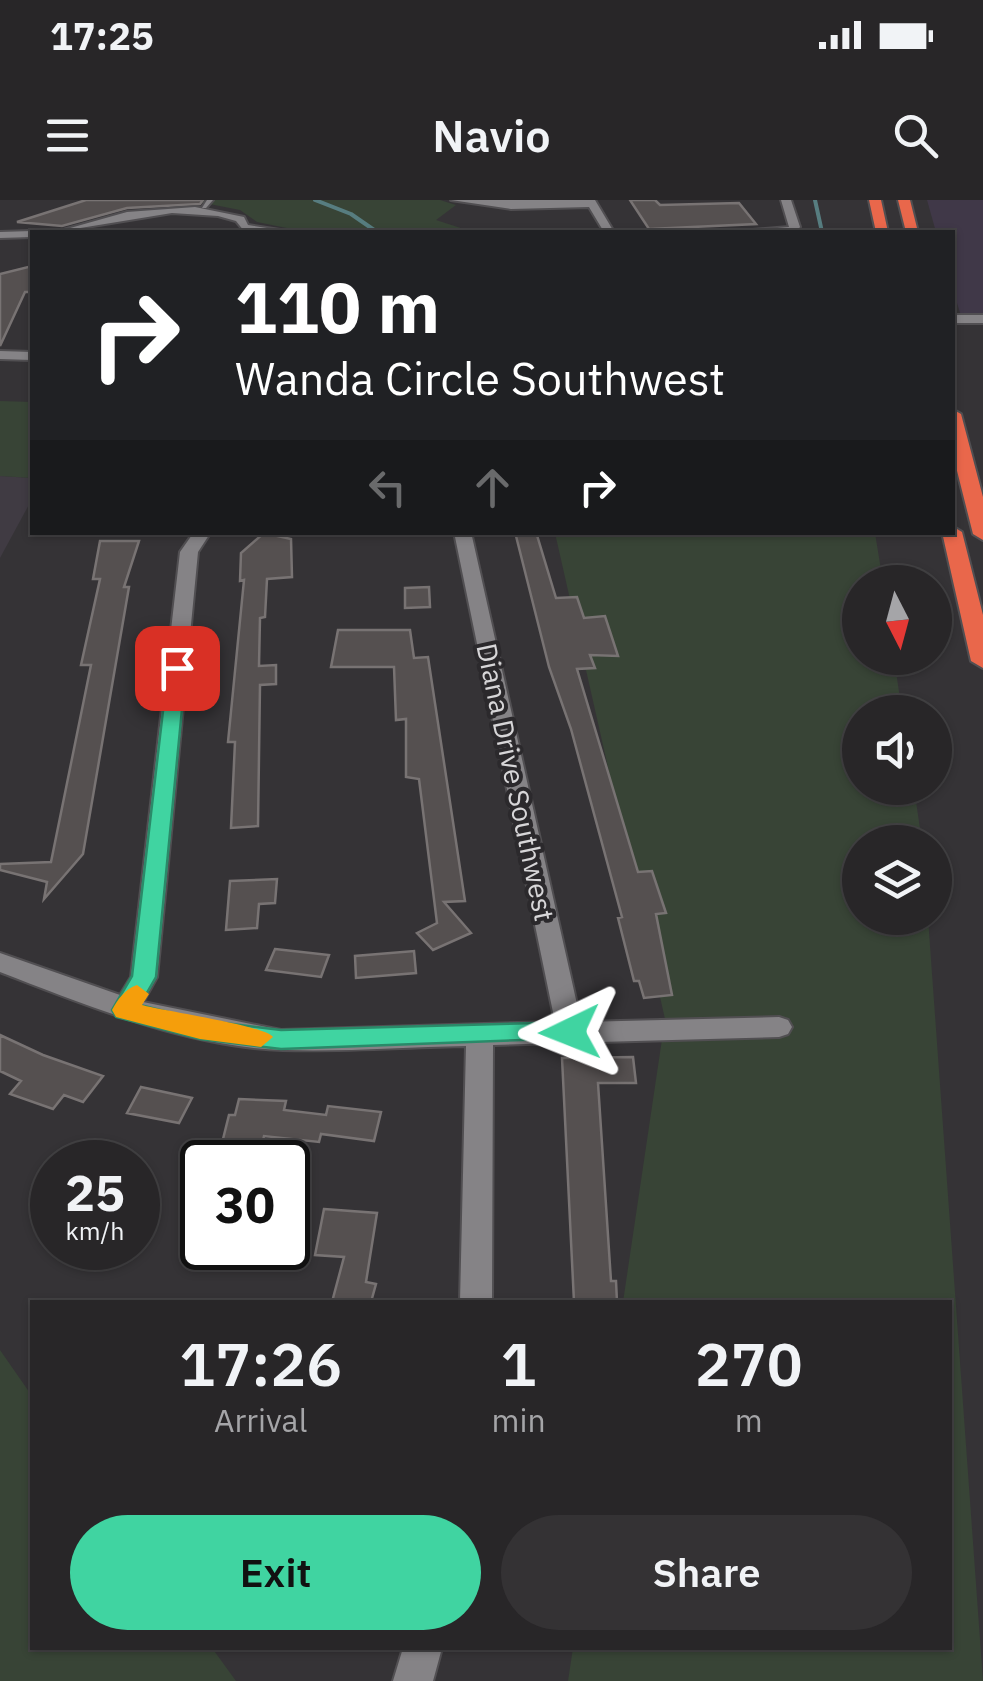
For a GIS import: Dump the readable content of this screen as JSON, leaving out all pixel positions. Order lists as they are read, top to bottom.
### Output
{
  "streets": {
    "street": ["Diana Drive Southwest"]
  },
  "north": "bottom",
  "page": {
    "status": "17:25",
    "header": "Navio",
    "turn": ["110 m", "Wanda Circle Southwest"],
    "speed": "25 km/h",
    "limit": "30",
    "eta": [
      "17:26",
      "Arrival",
      "1",
      "min",
      "270",
      "m"
    ],
    "buttons": ["Exit", "Share"]
  }
}
